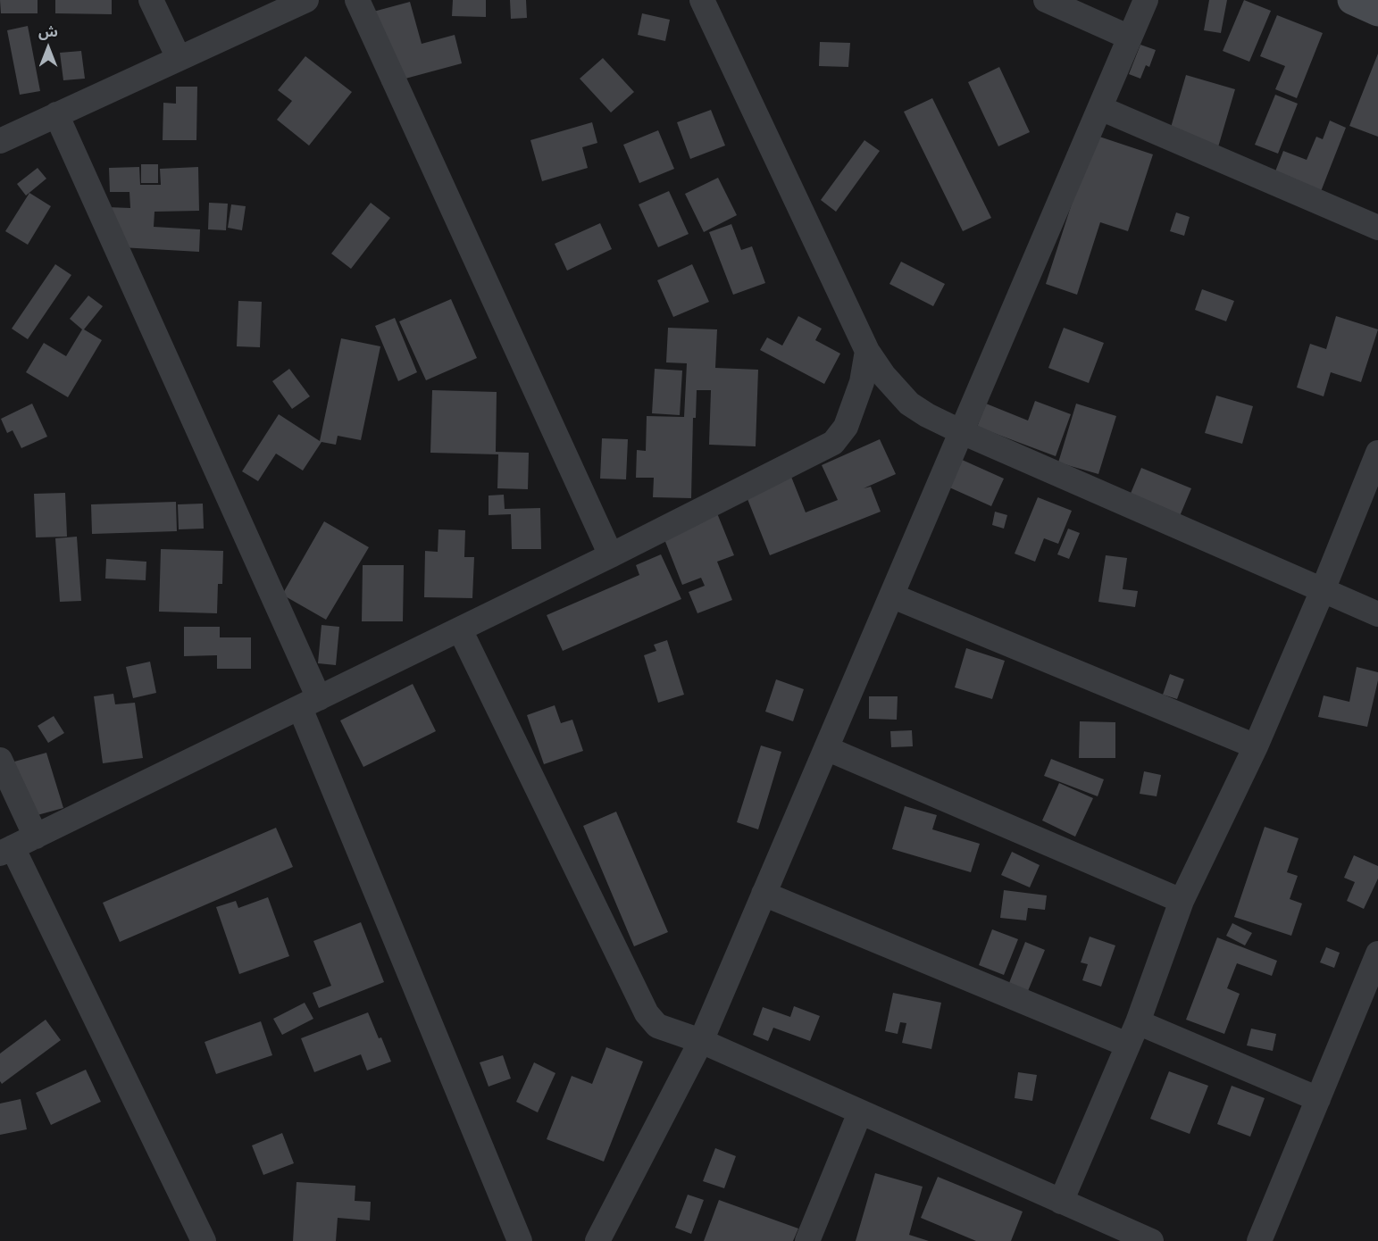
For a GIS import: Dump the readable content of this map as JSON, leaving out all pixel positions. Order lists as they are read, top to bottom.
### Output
{
  "north": "top"
}
